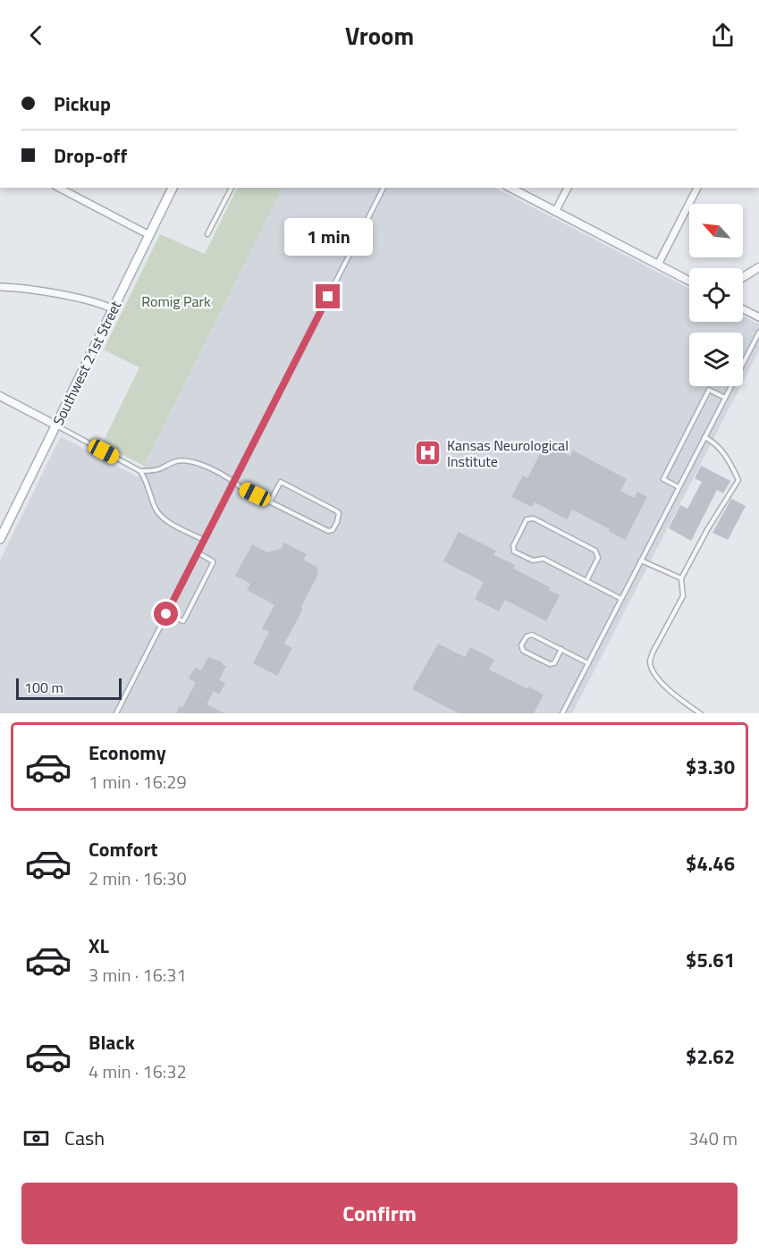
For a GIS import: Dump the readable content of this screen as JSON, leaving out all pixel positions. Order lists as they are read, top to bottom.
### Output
{
  "streets": {
    "main road": ["Southwest 21st Street"]
  },
  "parks": ["Romig Park"],
  "places": {
    "hospital": ["Kansas Neurological Institute"]
  },
  "scale_bar": "100 m",
  "north": "top left",
  "page": {
    "header": "Vroom",
    "banner": ["Pickup", "Drop-off"],
    "bubble": "1 min",
    "scale": "100 m",
    "list": [
      {
        "name": "Economy",
        "note": "1 min · 16:29",
        "value": "$3.30"
      },
      {
        "name": "Comfort",
        "note": "2 min · 16:30",
        "value": "$4.46"
      },
      {
        "name": "XL",
        "note": "3 min · 16:31",
        "value": "$5.61"
      },
      {
        "name": "Black",
        "note": "4 min · 16:32",
        "value": "$2.62"
      }
    ],
    "pay": ["Cash", "340 m"],
    "buttons": "Confirm"
  }
}
